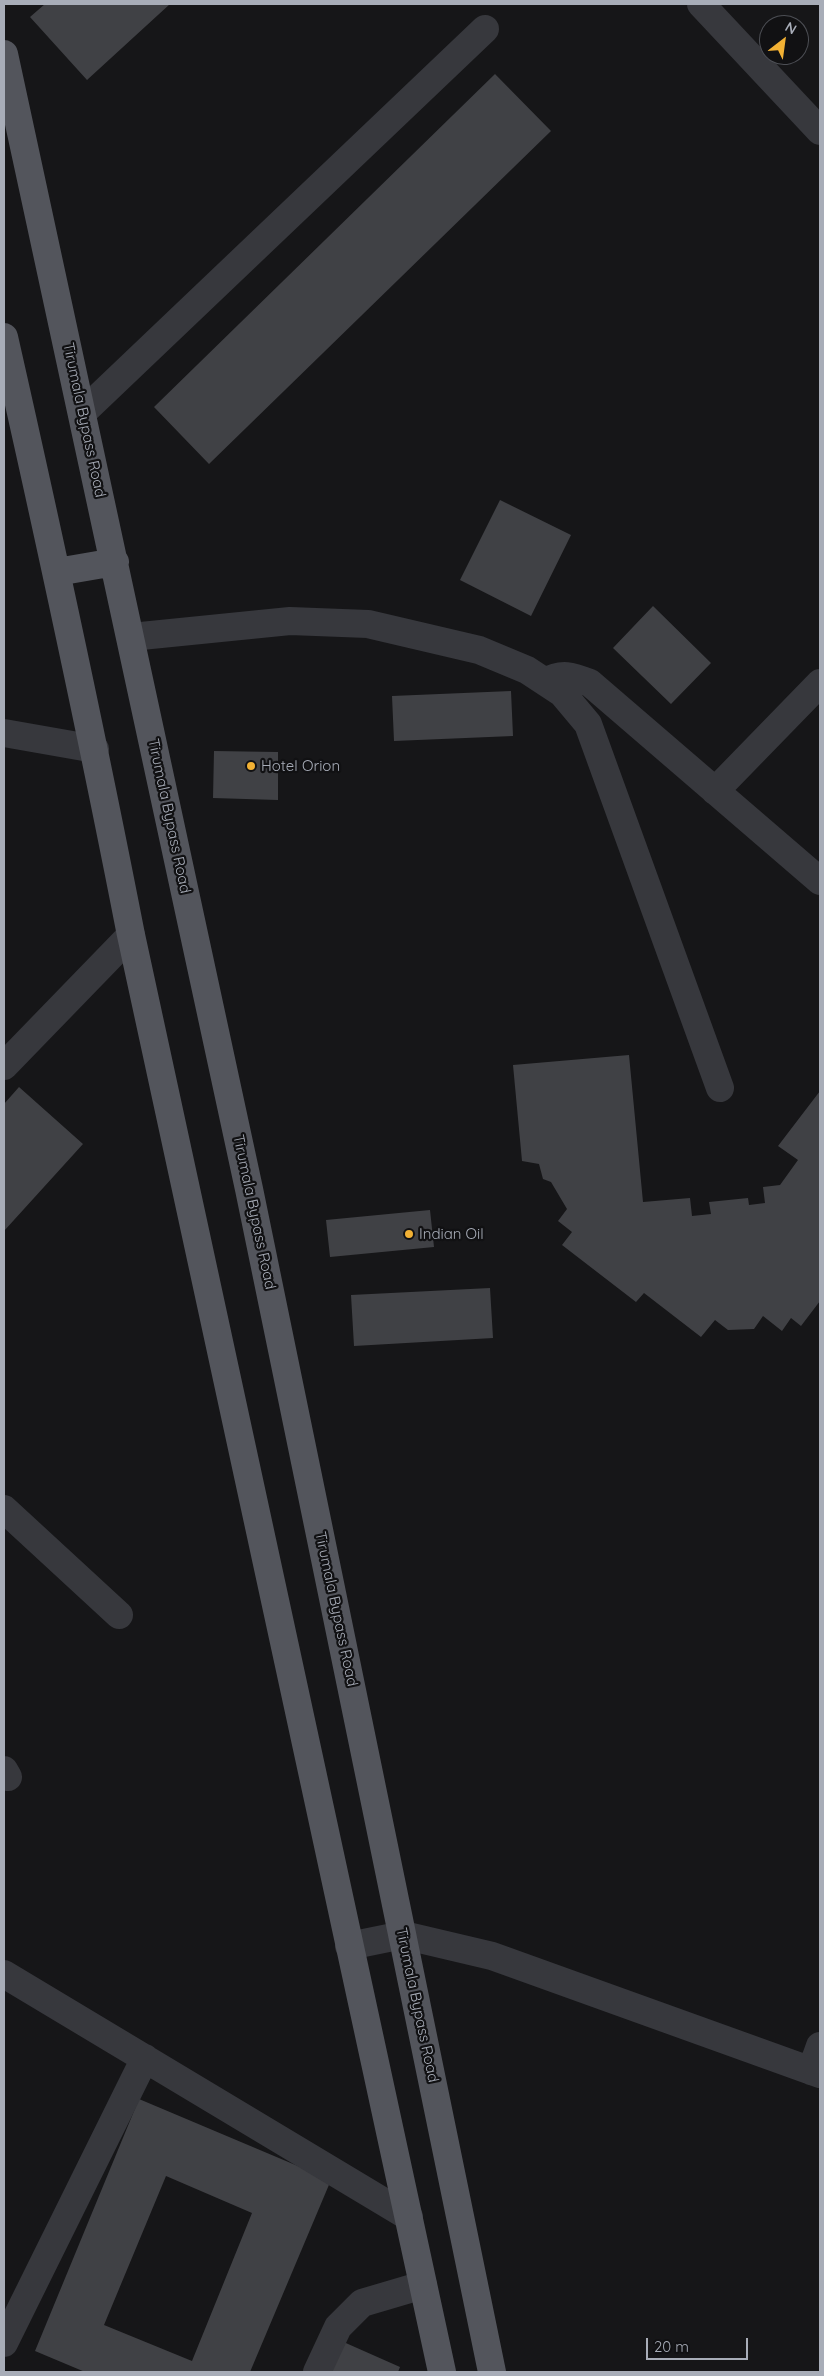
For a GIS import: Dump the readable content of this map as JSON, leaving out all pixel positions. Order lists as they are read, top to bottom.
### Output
{
  "streets": {
    "main road": ["Tirumala Bypass Road"]
  },
  "places": ["Hotel Orion", "Indian Oil"],
  "scale_bar": "20 m",
  "north": "top right"
}
